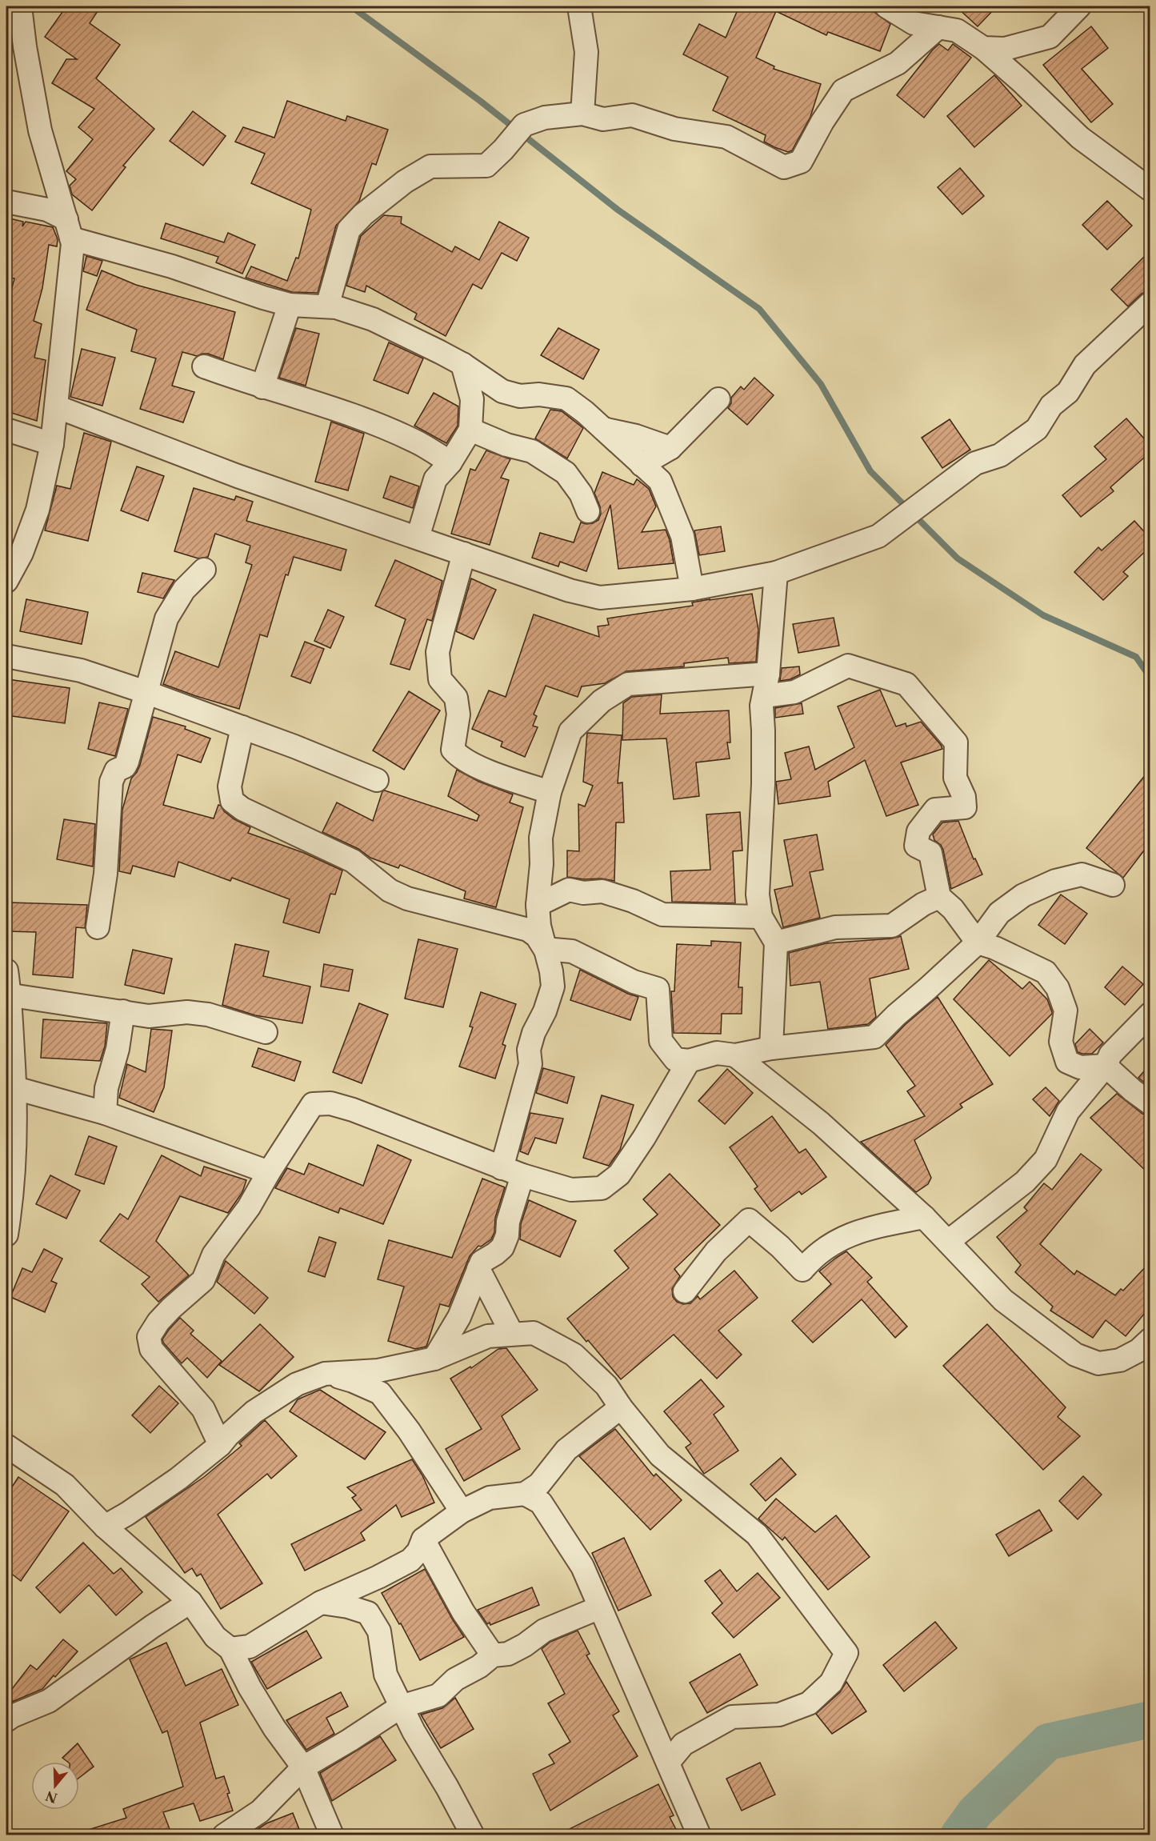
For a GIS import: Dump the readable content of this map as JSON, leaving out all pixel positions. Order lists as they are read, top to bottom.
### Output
{
  "north": "bottom"
}
